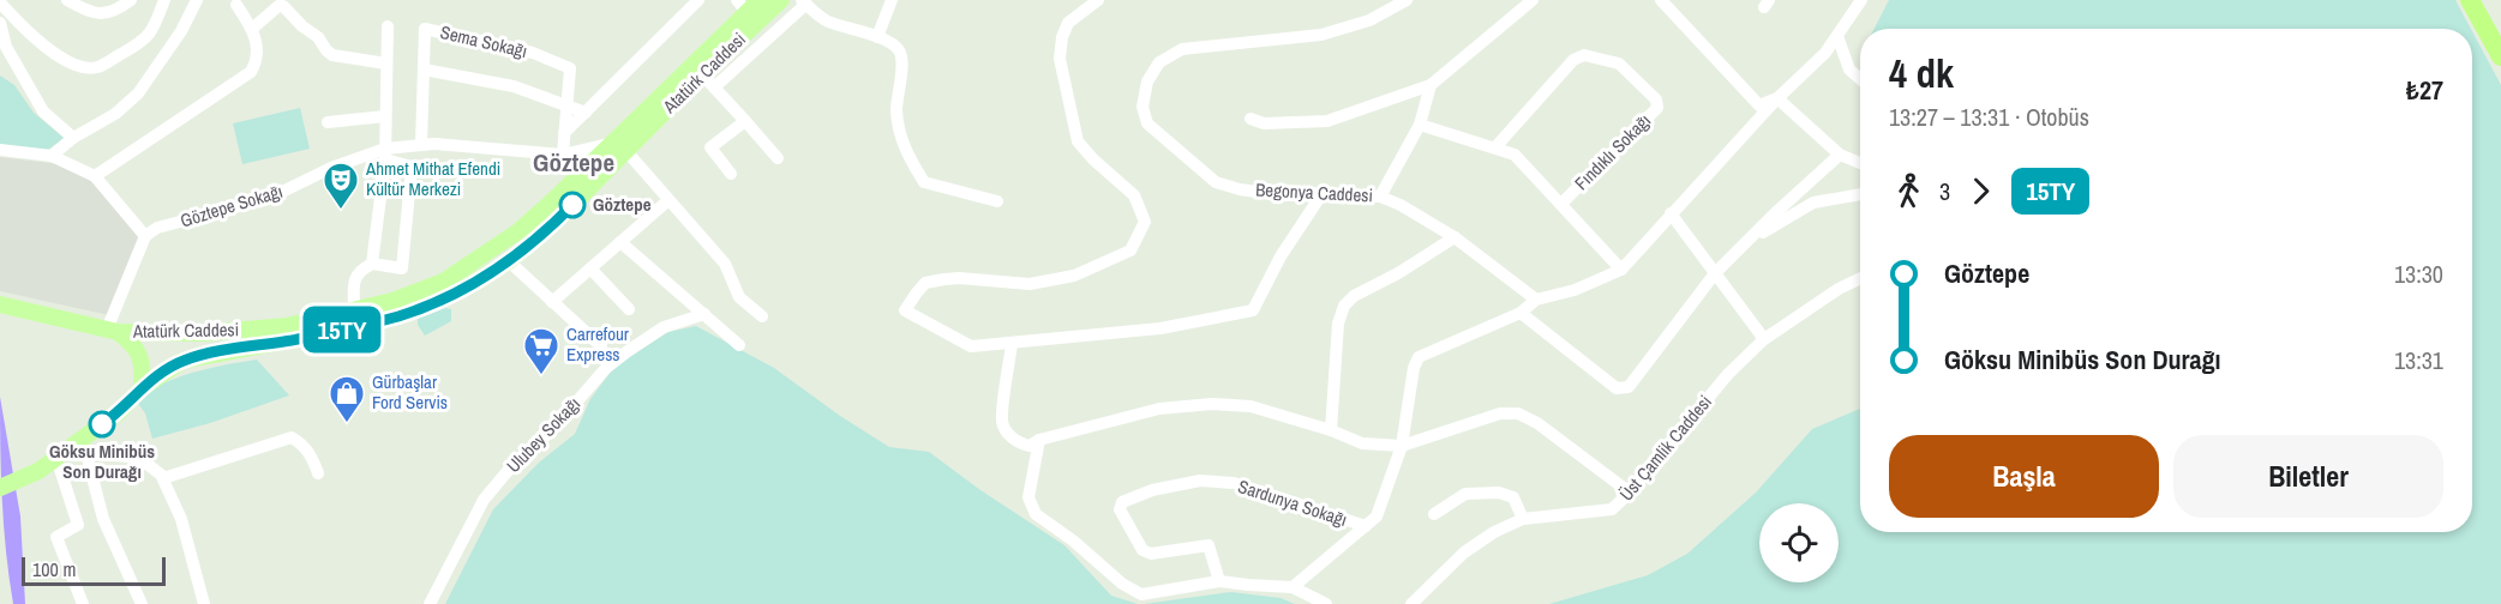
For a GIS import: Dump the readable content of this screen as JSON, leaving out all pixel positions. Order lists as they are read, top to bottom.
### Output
{
  "streets": {
    "main road": ["Atatürk Caddesi"],
    "street": [
      "Sema Sokağı",
      "Fındıklı Sokağı",
      "Begonya Caddesi",
      "Göztepe Sokağı",
      "Ulubey Sokağı",
      "Üst Çamlik Caddesi",
      "Sardunya Sokağı"
    ]
  },
  "crossings": [
    ["Sema Sokağı", "Göztepe Sokağı"],
    ["Atatürk Caddesi", "Göztepe Sokağı"]
  ],
  "districts": ["Göztepe"],
  "places": {
    "other": ["Göztepe", "Göksu Minibüs Son Durağı"],
    "theatre": ["Ahmet Mithat Efendi Kültür Merkezi"],
    "supermarket": ["Carrefour Express"],
    "shop": ["Gürbaşlar Ford Servis"]
  },
  "lines": ["bus line 15TY"],
  "scale_bar": "100 m",
  "page": {
    "on_map": "15TY",
    "heading": ["4 dk", "13:27 – 13:31 · Otobüs", "₺27"],
    "legs": ["3", "15TY"],
    "list": [
      {
        "name": "Göztepe",
        "value": "13:30"
      },
      {
        "name": "Göksu Minibüs Son Durağı",
        "value": "13:31"
      }
    ],
    "buttons": ["Başla", "Biletler"],
    "scale": "100 m"
  }
}
